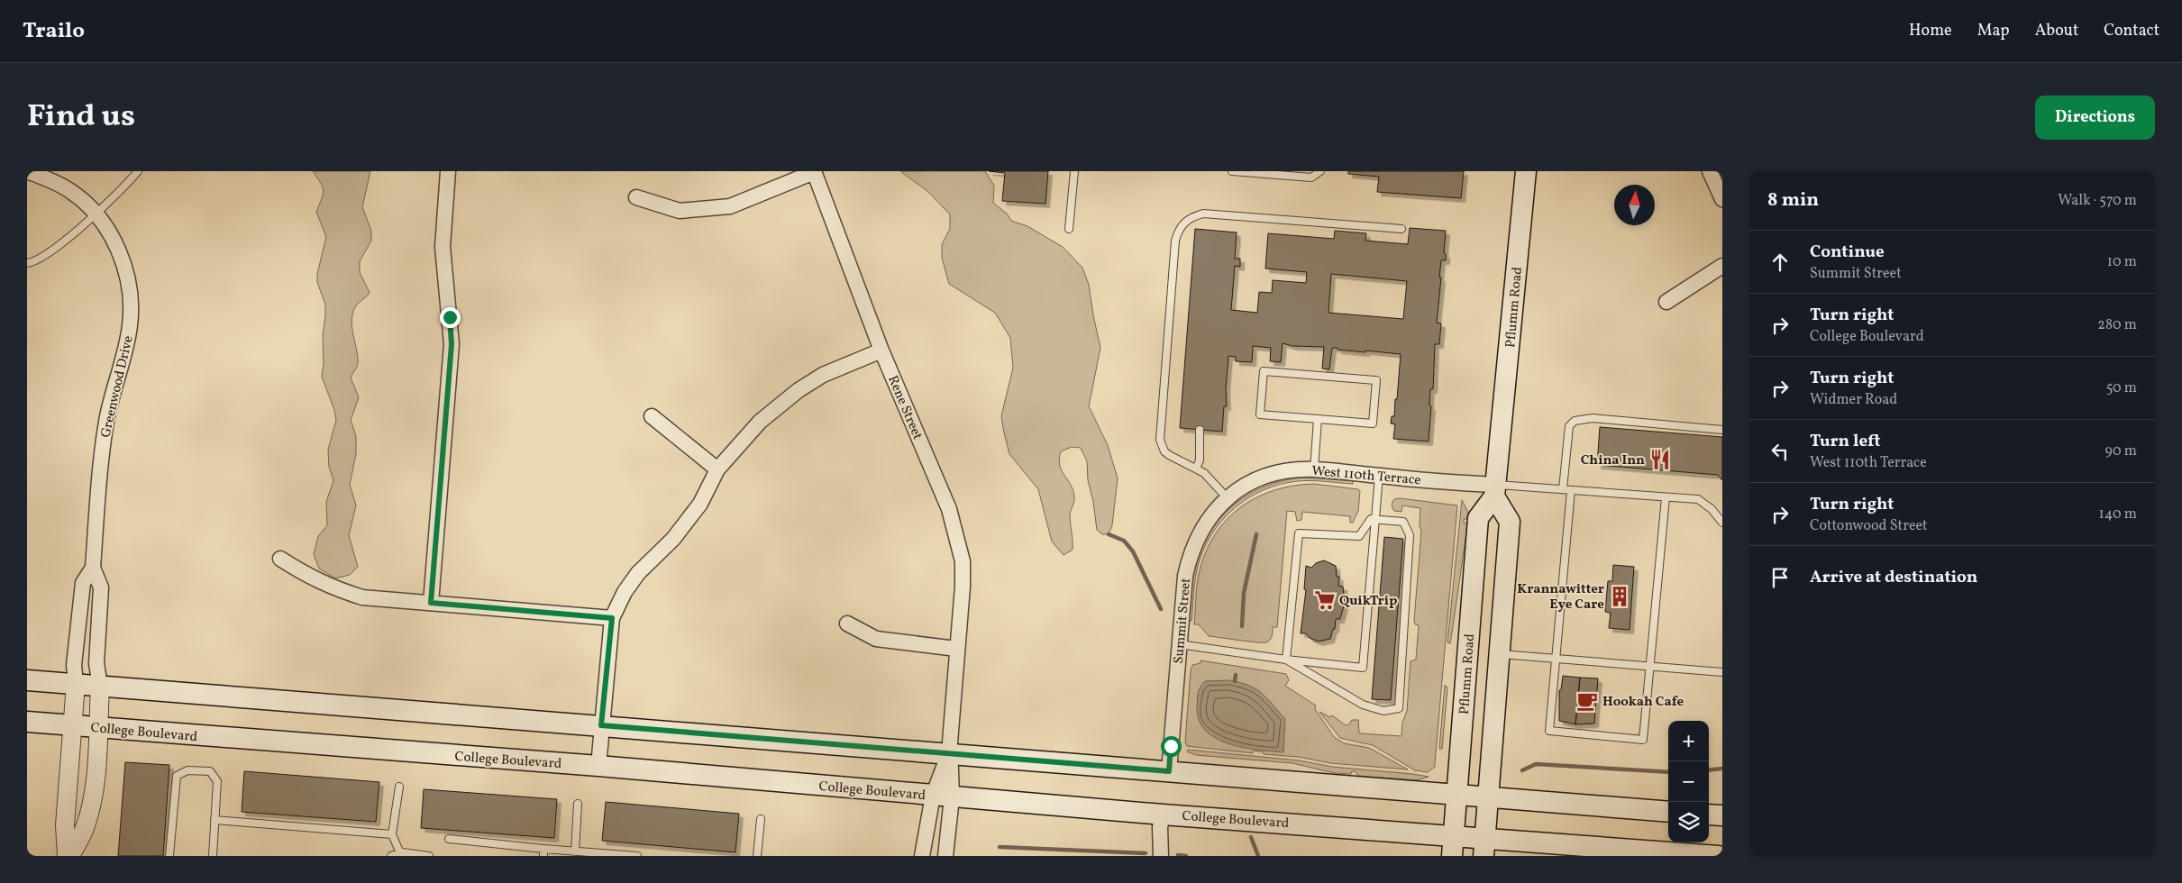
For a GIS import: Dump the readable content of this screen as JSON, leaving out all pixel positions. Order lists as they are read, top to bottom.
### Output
{
  "streets": {
    "main road": ["Pflumm Road", "College Boulevard"],
    "street": [
      "Greenwood Drive",
      "Rene Street",
      "West 110th Terrace",
      "Summit Street"
    ]
  },
  "crossings": [
    ["Pflumm Road", "West 110th Terrace"],
    ["Pflumm Road", "College Boulevard"],
    ["Rene Street", "College Boulevard"],
    ["West 110th Terrace", "Summit Street"]
  ],
  "places": {
    "restaurant": ["China Inn"],
    "building": ["Krannawitter Eye Care"],
    "supermarket": ["QuikTrip"],
    "cafe": ["Hookah Cafe"]
  },
  "north": "top",
  "page": {
    "header": "Trailo",
    "nav": [
      "Home",
      "Map",
      "About",
      "Contact"
    ],
    "title": "Find us",
    "buttons": "Directions",
    "heading": ["8 min", "Walk · 570 m"],
    "list": [
      ["Continue", "Summit Street", "10 m"],
      ["Turn right", "College Boulevard", "280 m"],
      ["Turn right", "Widmer Road", "50 m"],
      ["Turn left", "West 110th Terrace", "90 m"],
      ["Turn right", "Cottonwood Street", "140 m"],
      "Arrive at destination"
    ],
    "map_buttons": ["+", "−"]
  }
}
